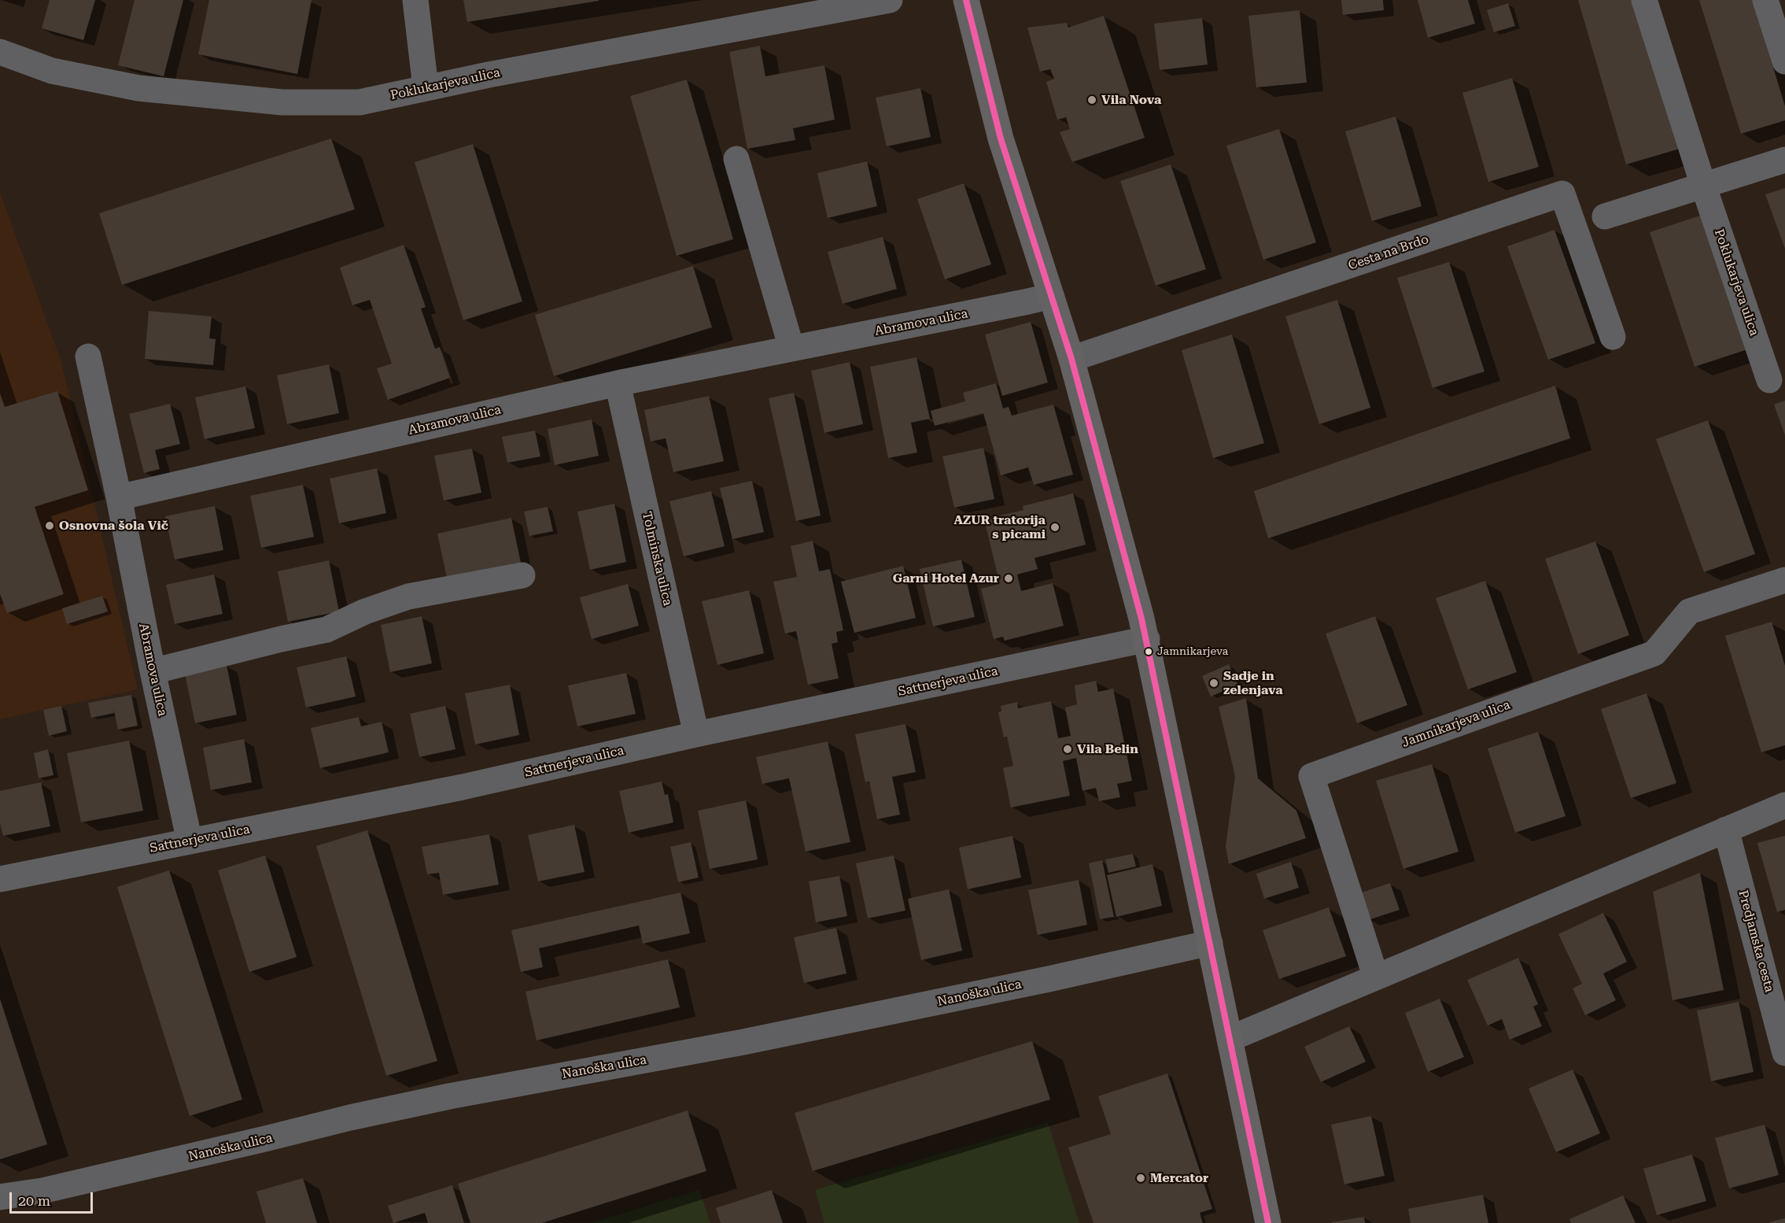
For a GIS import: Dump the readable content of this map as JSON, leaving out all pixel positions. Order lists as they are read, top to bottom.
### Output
{
  "streets": {
    "street": [
      "Poklukarjeva ulica",
      "Cesta na Brdo",
      "Abramova ulica",
      "Tolminska ulica",
      "Sattnerjeva ulica",
      "Jamnikarjeva ulica",
      "Predjamska cesta",
      "Nanoška ulica"
    ]
  },
  "crossings": [
    ["Abramova ulica", "Tolminska ulica"],
    ["Abramova ulica", "Sattnerjeva ulica"],
    ["Tolminska ulica", "Sattnerjeva ulica"]
  ],
  "places": [
    "Vila Nova",
    "Osnovna šola Vič",
    "AZUR tratorija s picami",
    "Garni Hotel Azur",
    "Jamnikarjeva",
    "Sadje in zelenjava",
    "Vila Belin",
    "Mercator"
  ],
  "scale_bar": "20 m"
}
